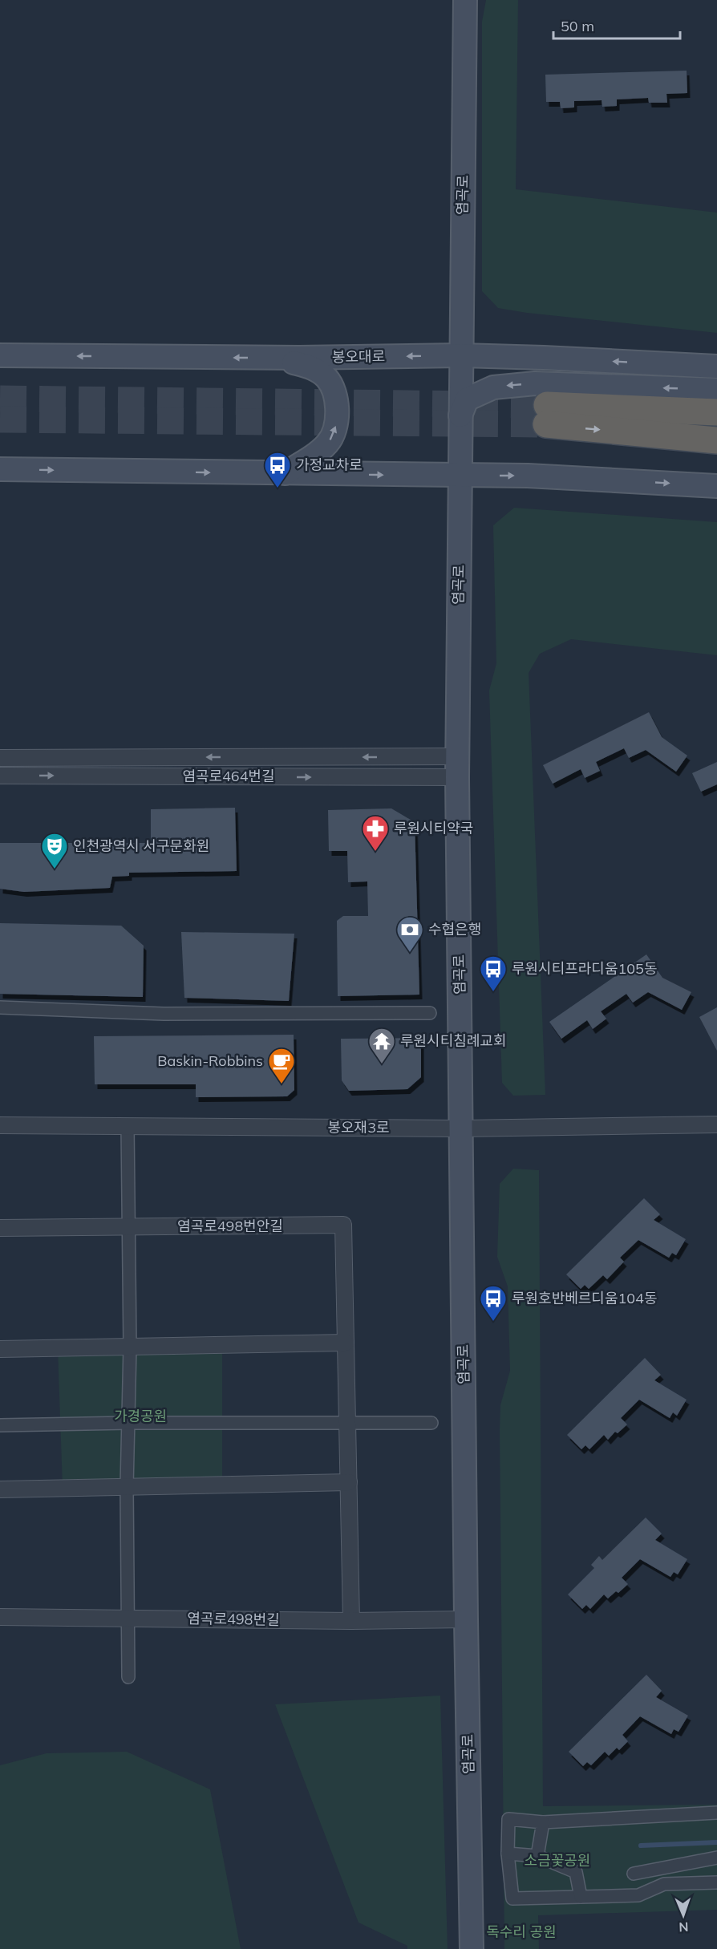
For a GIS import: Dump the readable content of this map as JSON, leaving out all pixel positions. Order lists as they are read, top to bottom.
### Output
{
  "streets": {
    "main road": ["염곡로", "봉오대로"],
    "street": [
      "염곡로464번길",
      "봉오재3로",
      "염곡로498번안길",
      "염곡로498번길"
    ]
  },
  "crossings": [
    ["염곡로", "봉오대로"],
    ["염곡로", "염곡로464번길"],
    ["염곡로", "봉오재3로"],
    ["염곡로", "염곡로498번길"],
    ["염곡로498번안길", "염곡로498번길"]
  ],
  "parks": ["가경공원", "소금꽃공원", "독수리 공원"],
  "places": {
    "bus stop": ["가정교차로", "루원시티프라디움105동", "루원호반베르디움104동"],
    "pharmacy": ["루원시티약국"],
    "theatre": ["인천광역시 서구문화원"],
    "bank": ["수협은행"],
    "temple": ["루원시티침례교회"],
    "cafe": ["Baskin-Robbins"]
  },
  "scale_bar": "50 m",
  "north": "bottom"
}
